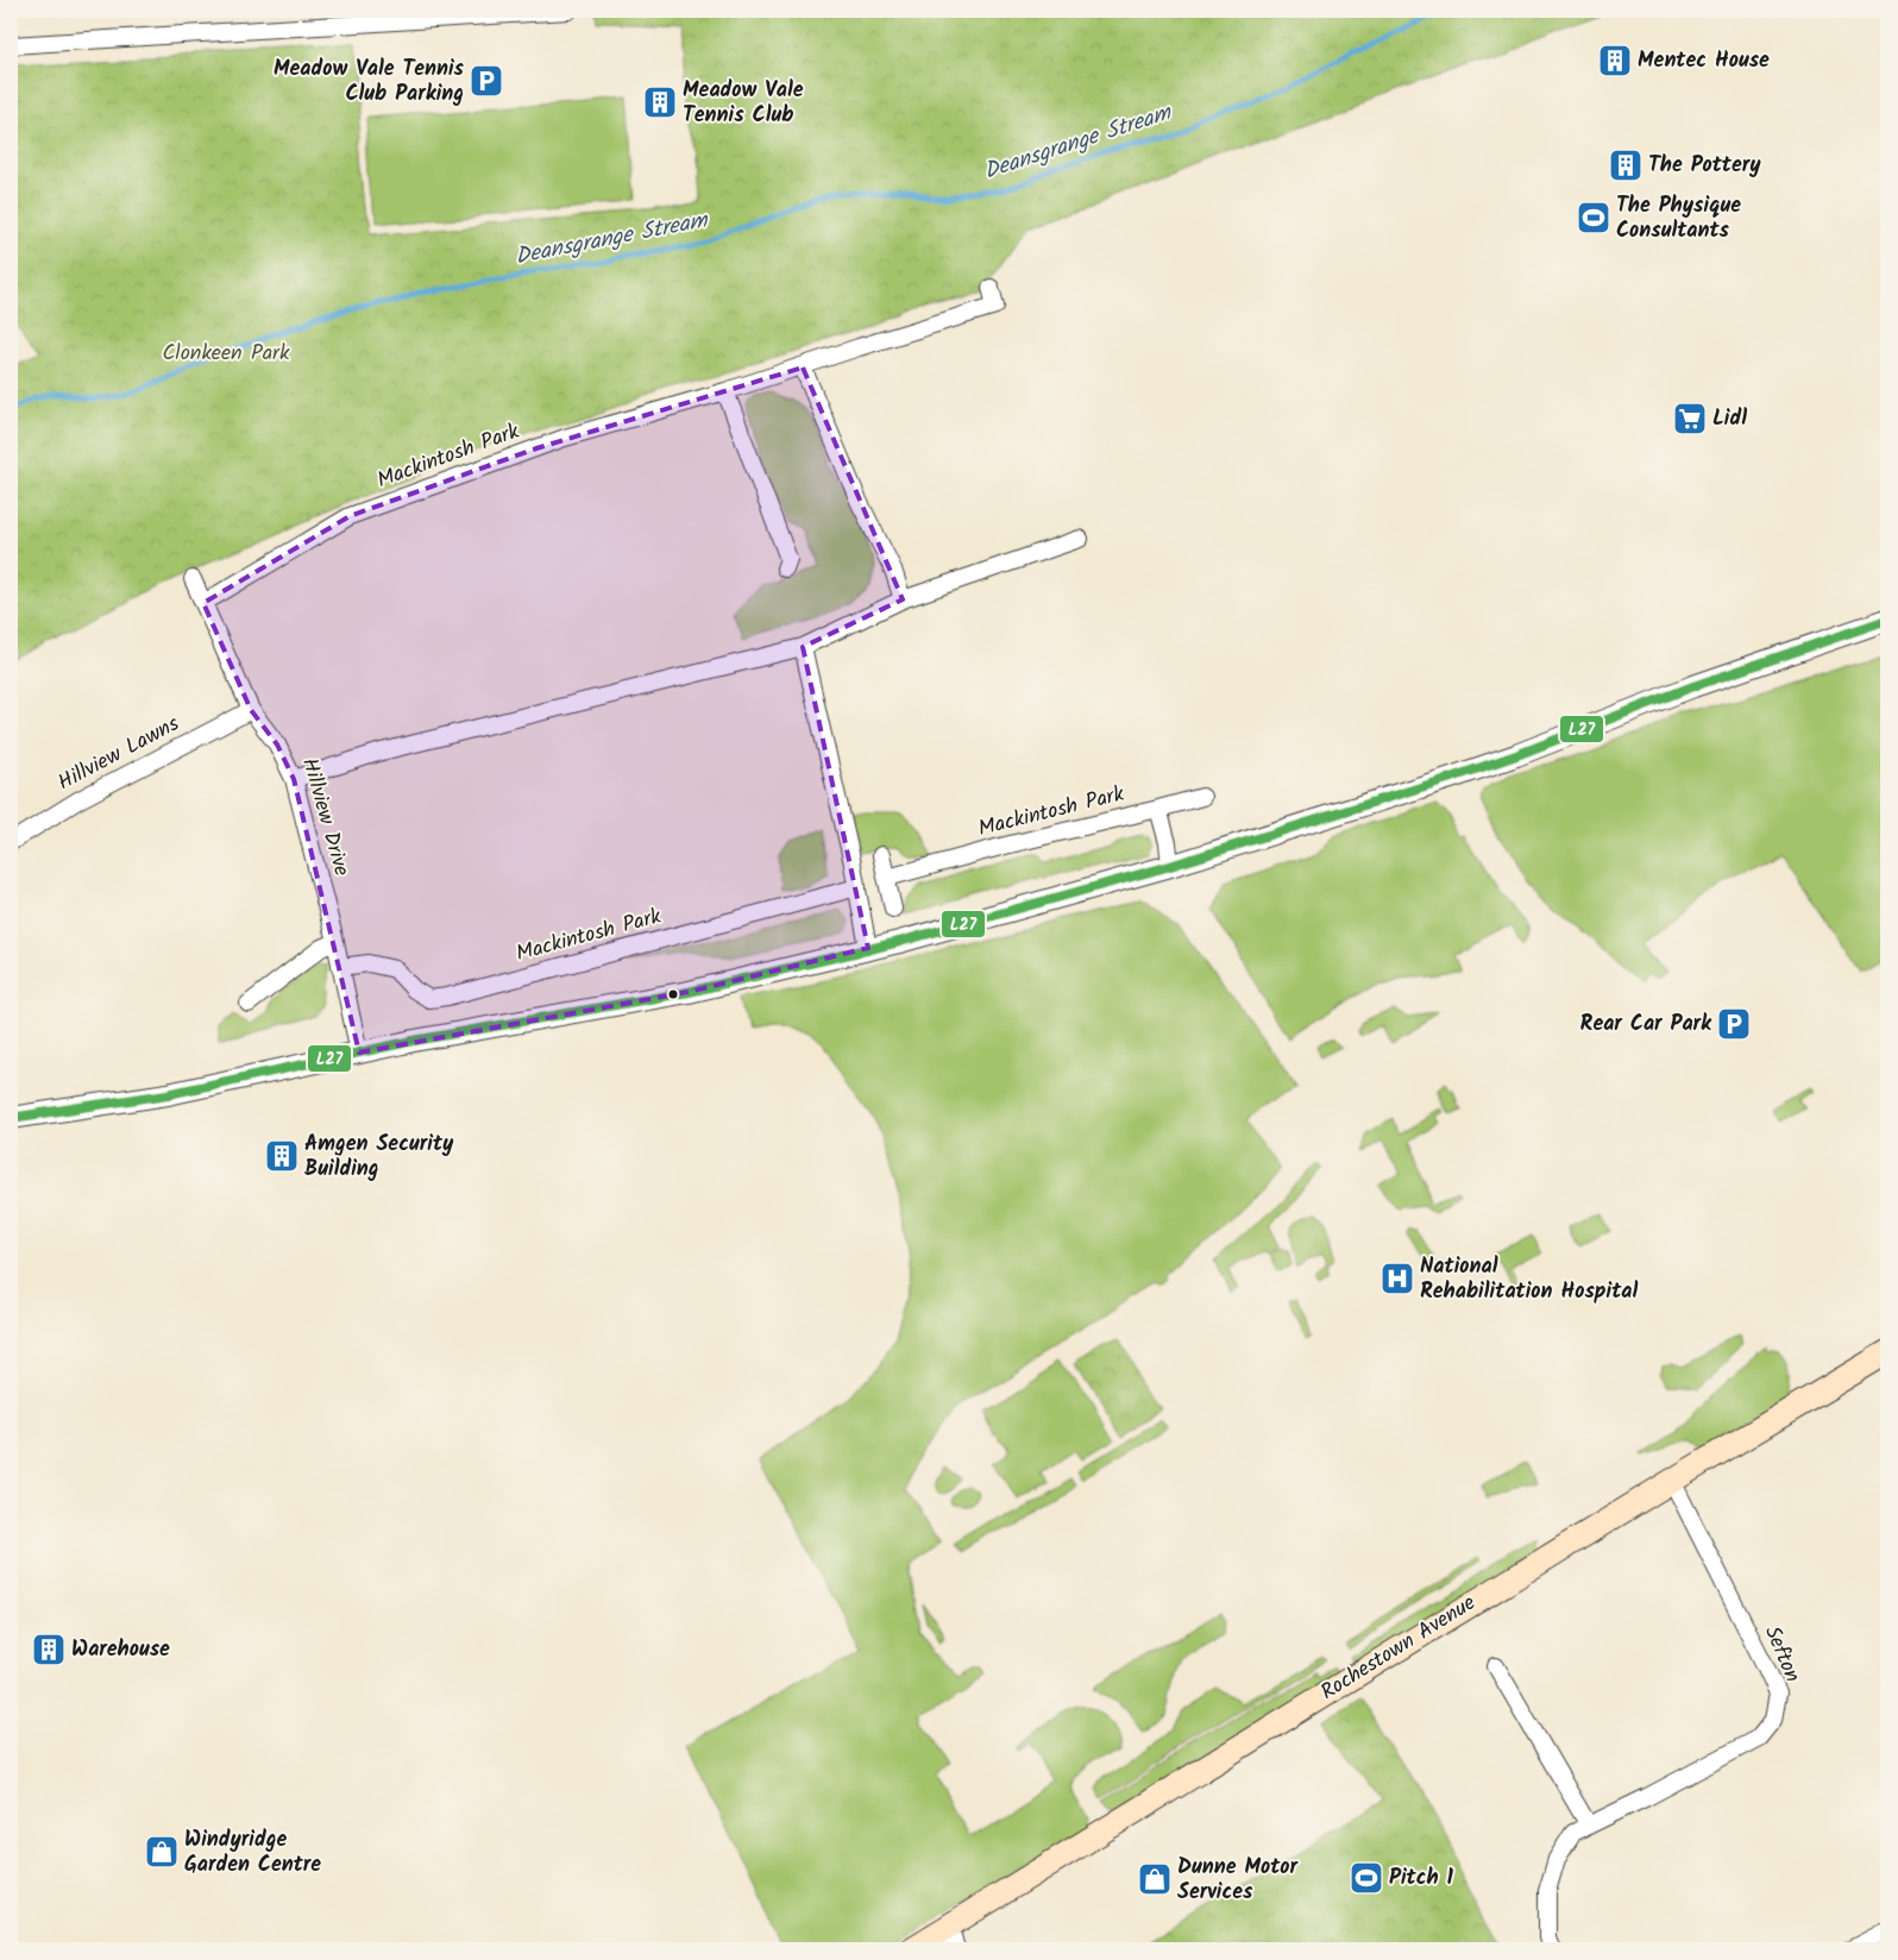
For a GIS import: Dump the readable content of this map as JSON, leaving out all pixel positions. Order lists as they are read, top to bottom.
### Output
{
  "streets": {
    "main road": ["Rochestown Avenue"],
    "street": [
      "Mackintosh Park",
      "Hillview Lawns",
      "Hillview Drive",
      "Sefton"
    ]
  },
  "crossings": [
    ["Mackintosh Park", "Hillview Drive"],
    ["Hillview Lawns", "Hillview Drive"],
    ["Rochestown Avenue", "Sefton"]
  ],
  "water": ["Deansgrange Stream"],
  "parks": ["Clonkeen Park"],
  "places": {
    "building": [
      "Mentec House",
      "Meadow Vale Tennis Club",
      "The Pottery",
      "Amgen Security Building",
      "Warehouse"
    ],
    "parking": ["Meadow Vale Tennis Club Parking", "Rear Car Park"],
    "sports": ["The Physique Consultants", "Pitch 1"],
    "supermarket": ["Lidl"],
    "hospital": ["National Rehabilitation Hospital"],
    "shop": ["Windyridge Garden Centre", "Dunne Motor Services"]
  },
  "lines": ["transit line L27"]
}
